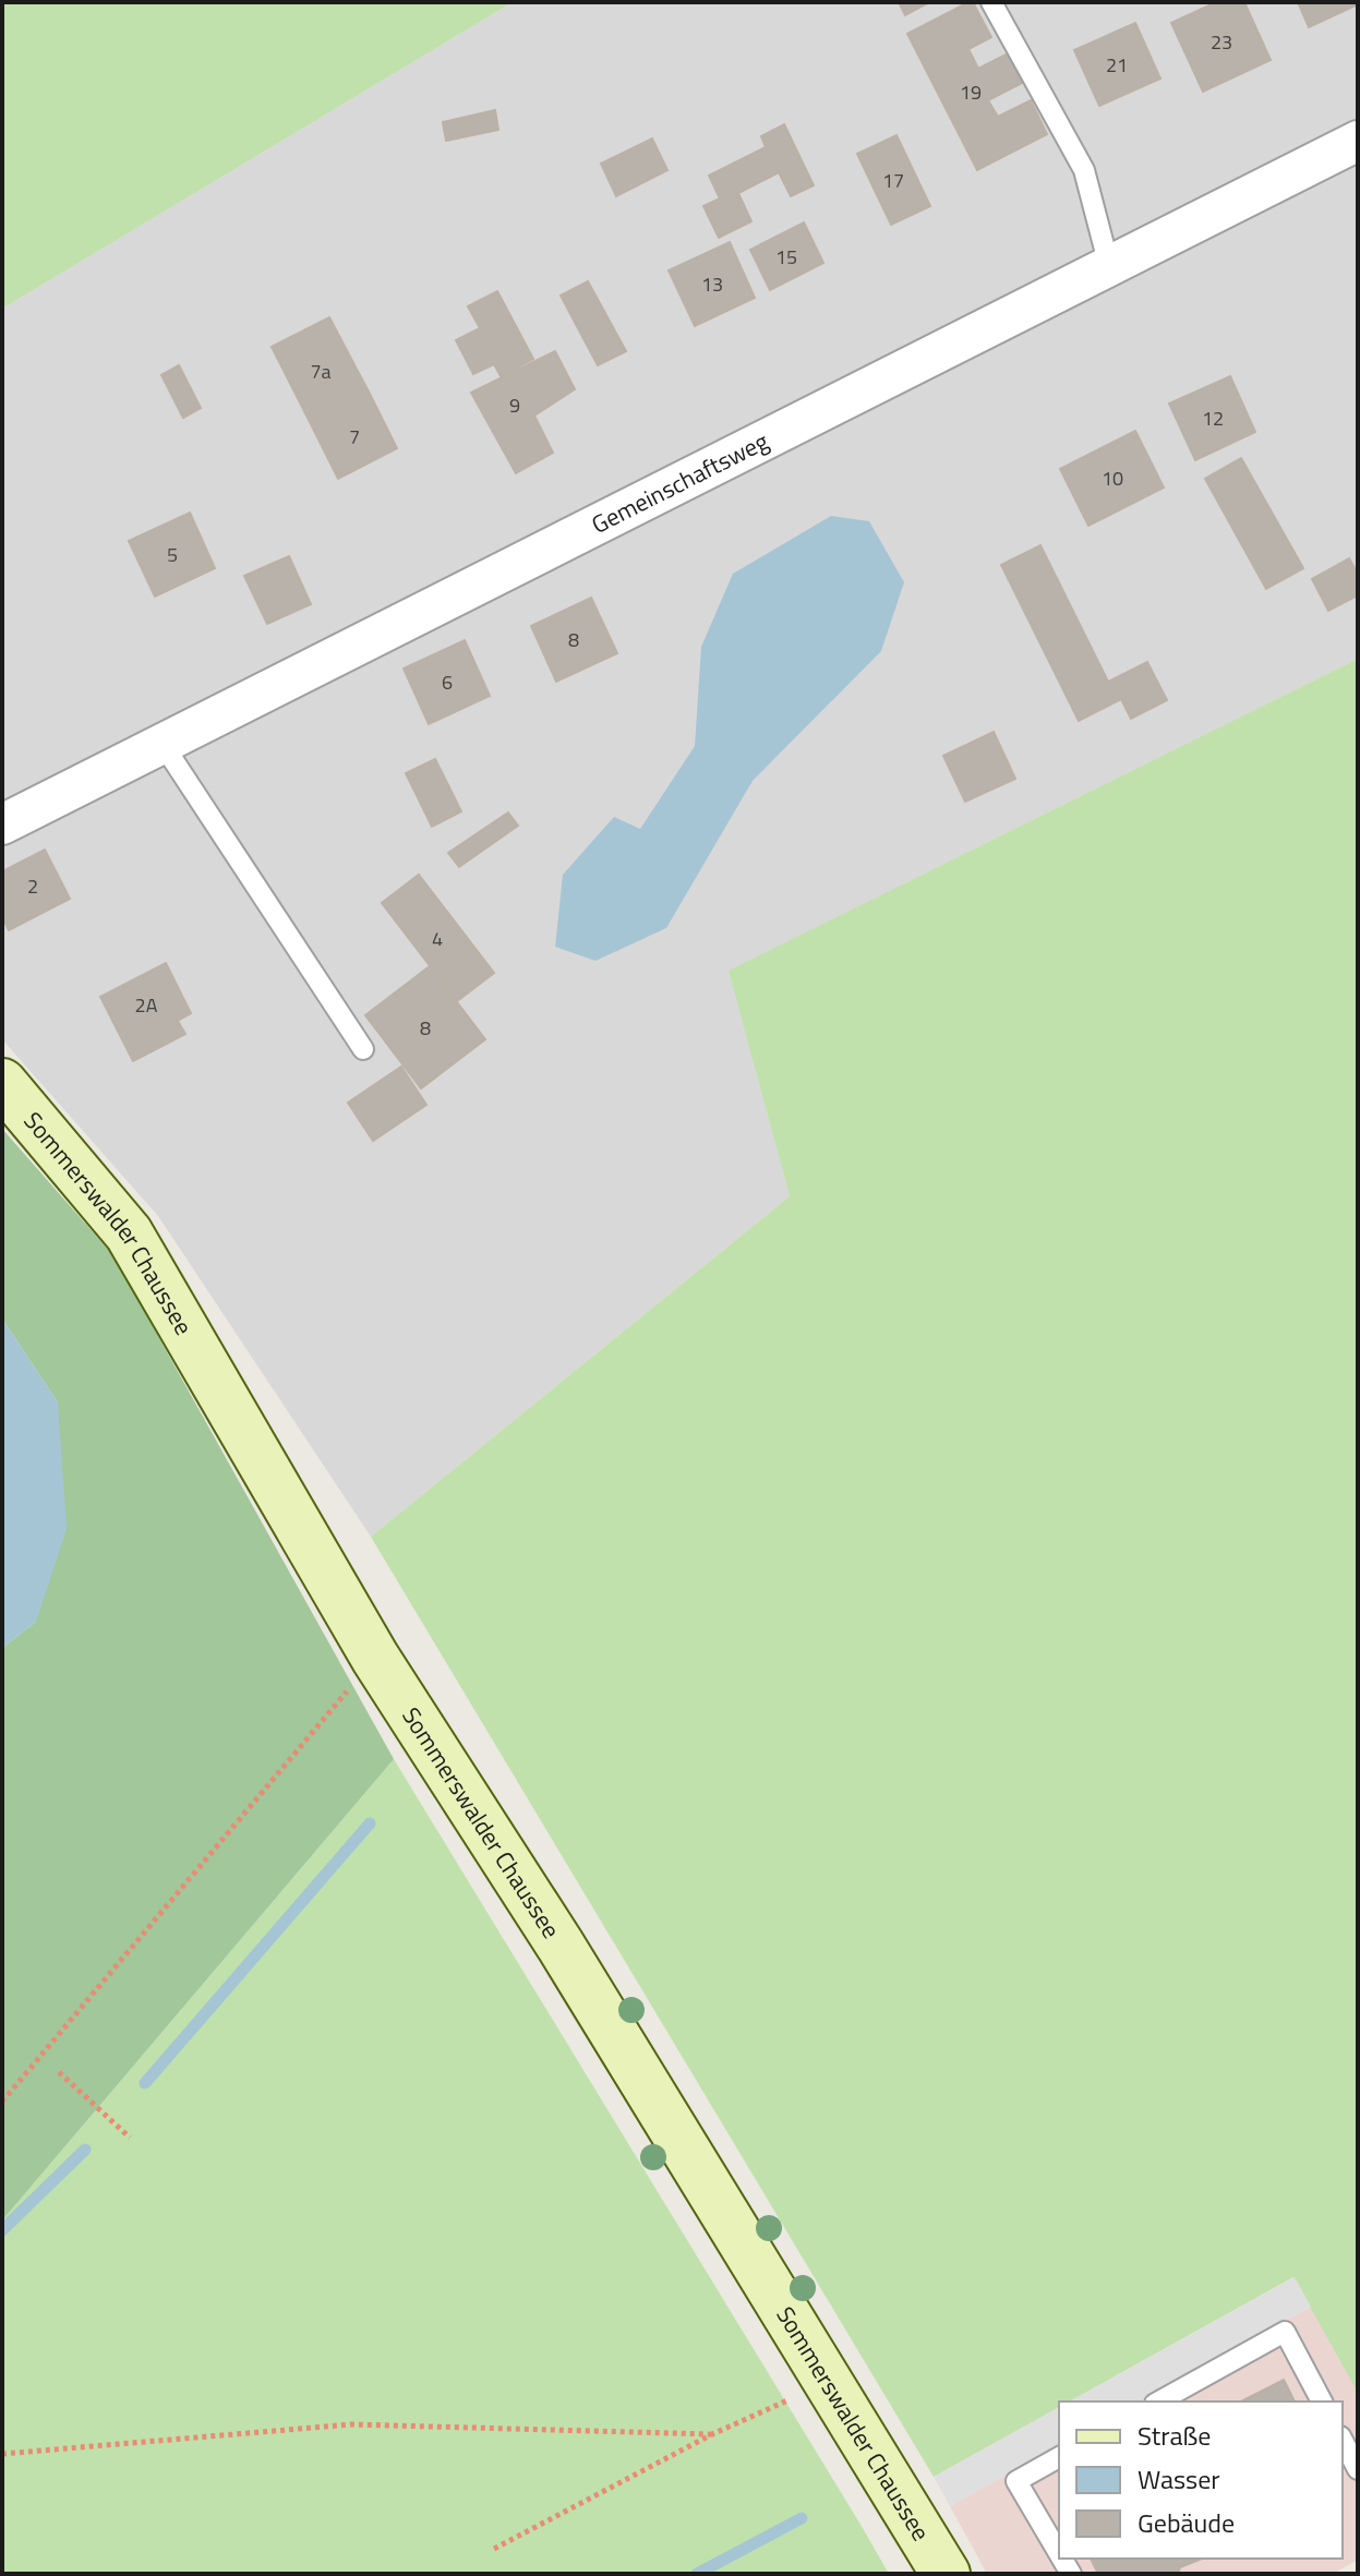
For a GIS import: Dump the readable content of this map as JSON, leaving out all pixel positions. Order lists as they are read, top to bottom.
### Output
{
  "streets": {
    "main road": ["Sommerswalder Chaussee"],
    "street": ["Gemeinschaftsweg"]
  },
  "house_numbers": [
    "23",
    "21",
    "19",
    "17",
    "15",
    "13",
    "7a",
    "9",
    "12",
    "7",
    "10",
    "5",
    "8",
    "6",
    "2",
    "4",
    "2A",
    "8"
  ],
  "legend": ["Straße", "Wasser", "Gebäude"]
}
